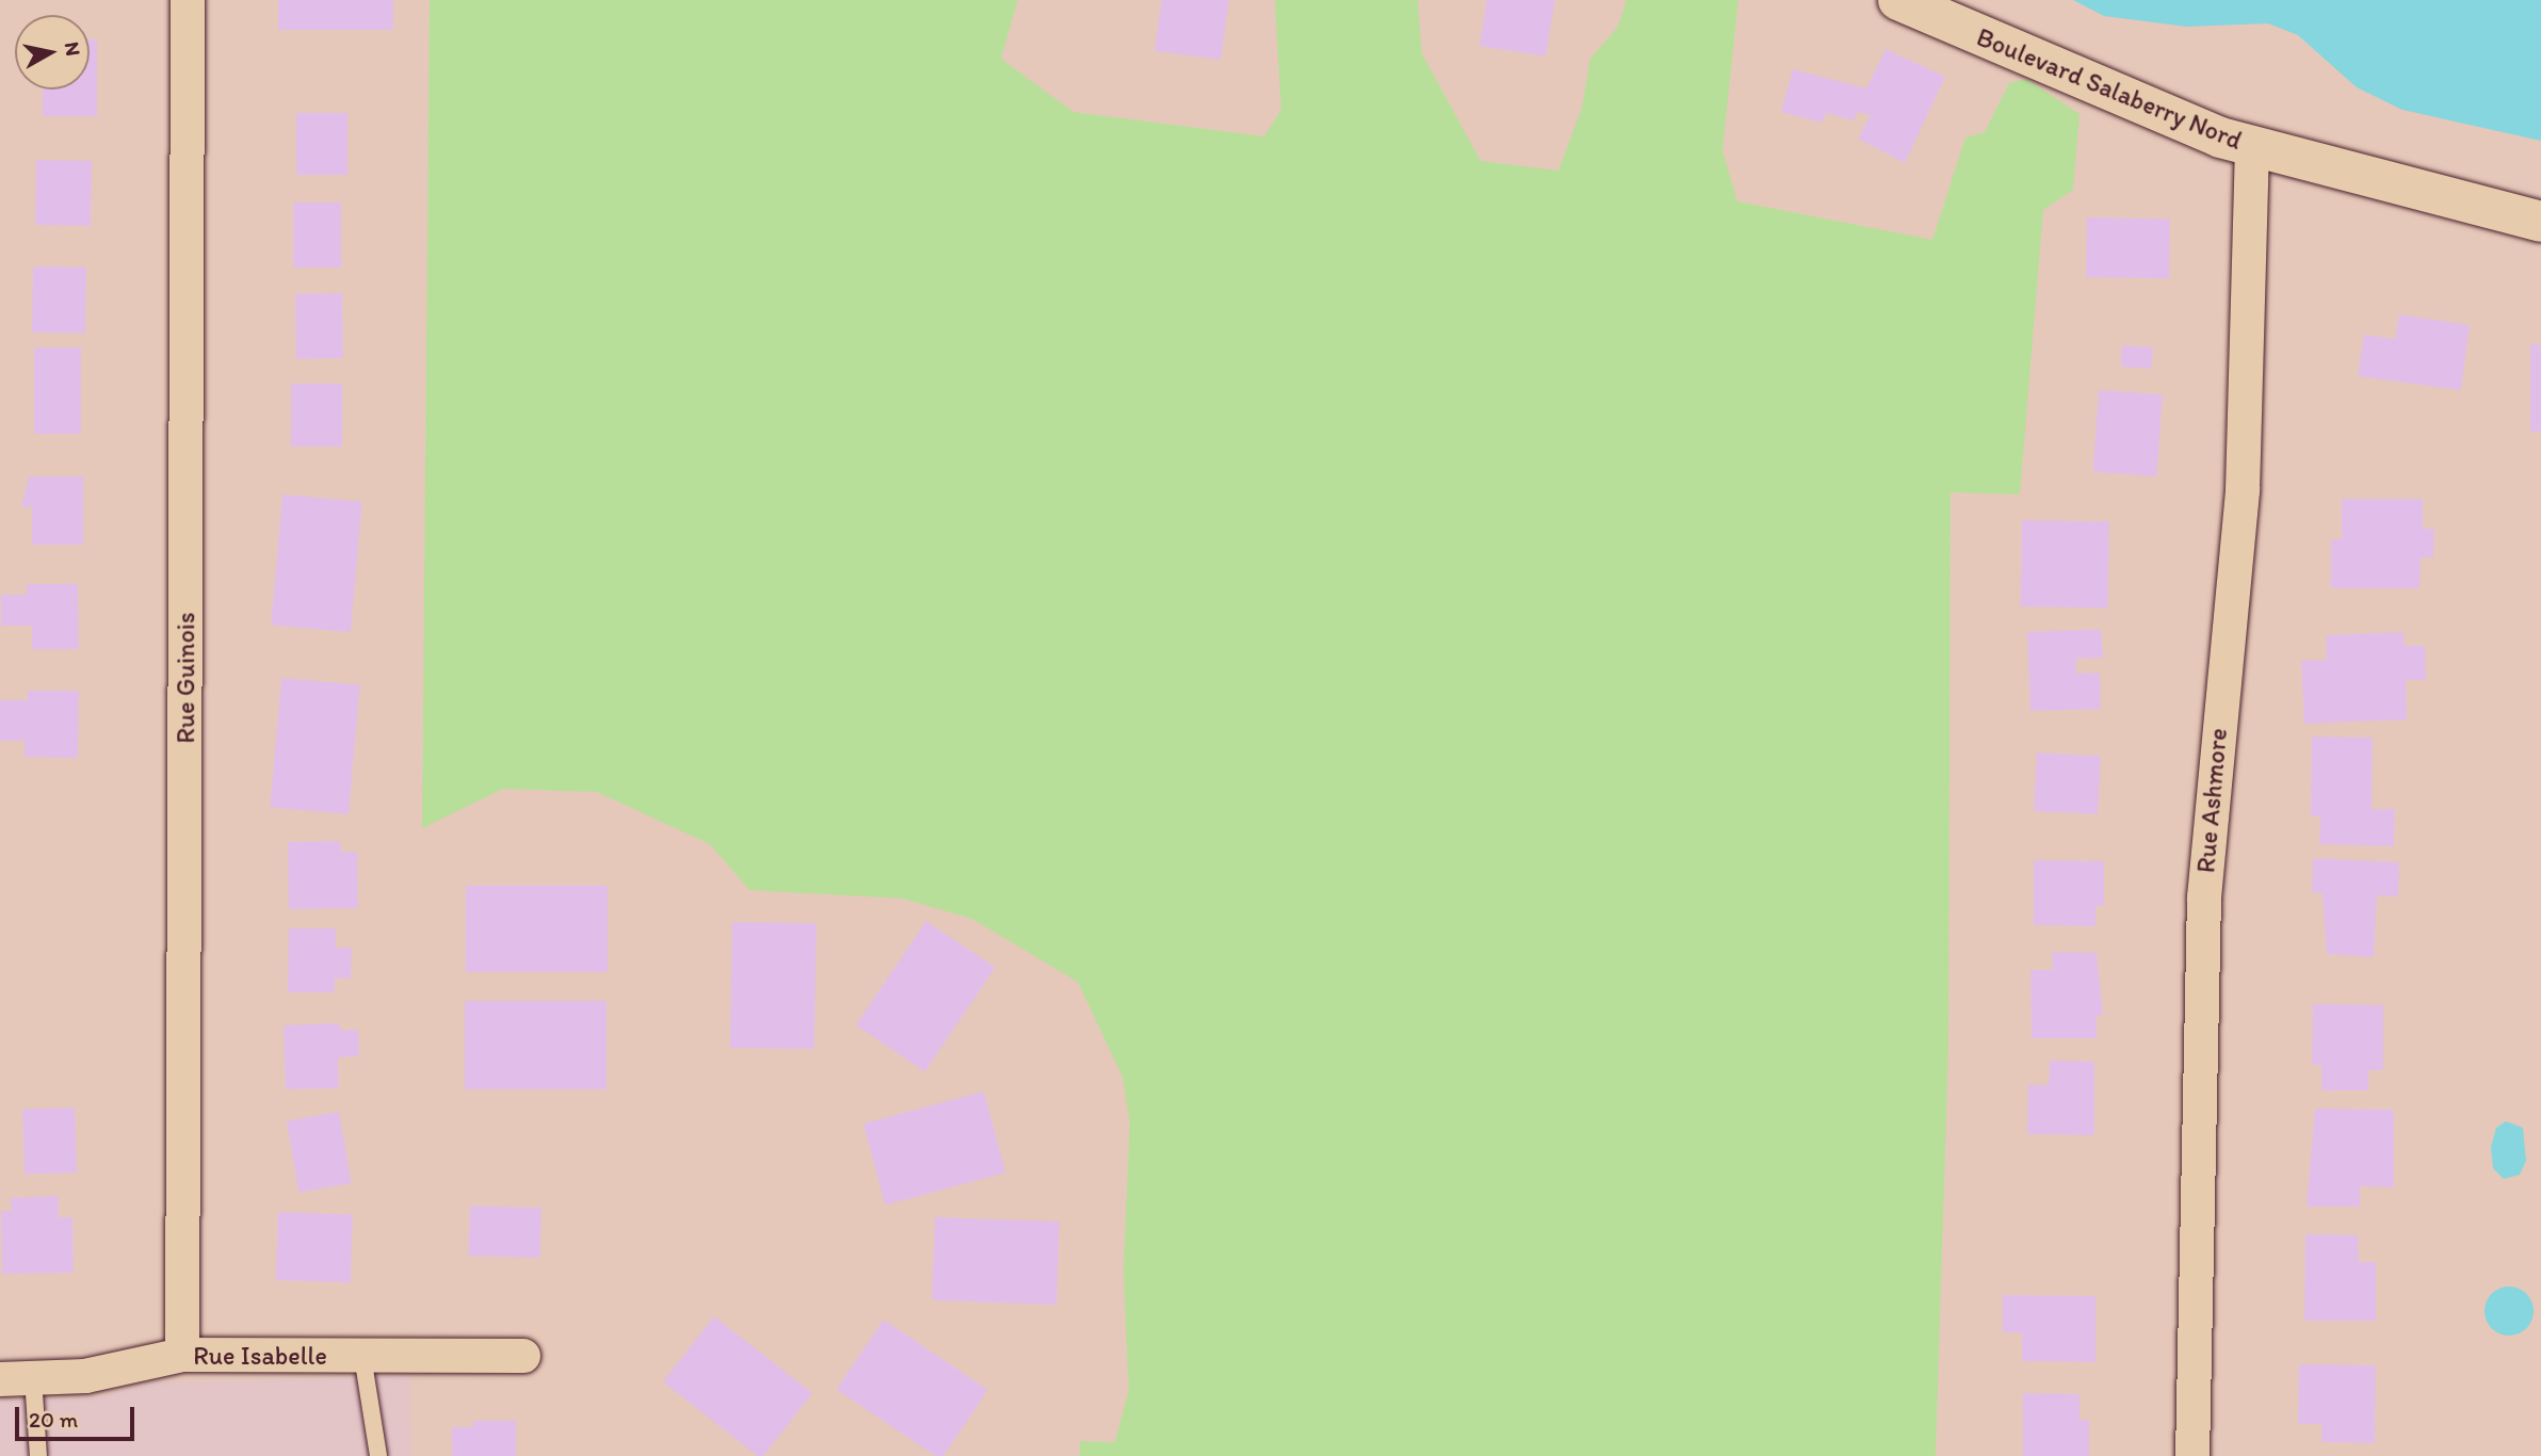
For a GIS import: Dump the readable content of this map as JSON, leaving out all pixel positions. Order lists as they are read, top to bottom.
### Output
{
  "streets": {
    "street": [
      "Boulevard Salaberry Nord",
      "Rue Guinois",
      "Rue Ashmore",
      "Rue Isabelle"
    ]
  },
  "crossings": [
    ["Boulevard Salaberry Nord", "Rue Ashmore"],
    ["Rue Guinois", "Rue Isabelle"]
  ],
  "scale_bar": "20 m",
  "north": "right"
}
